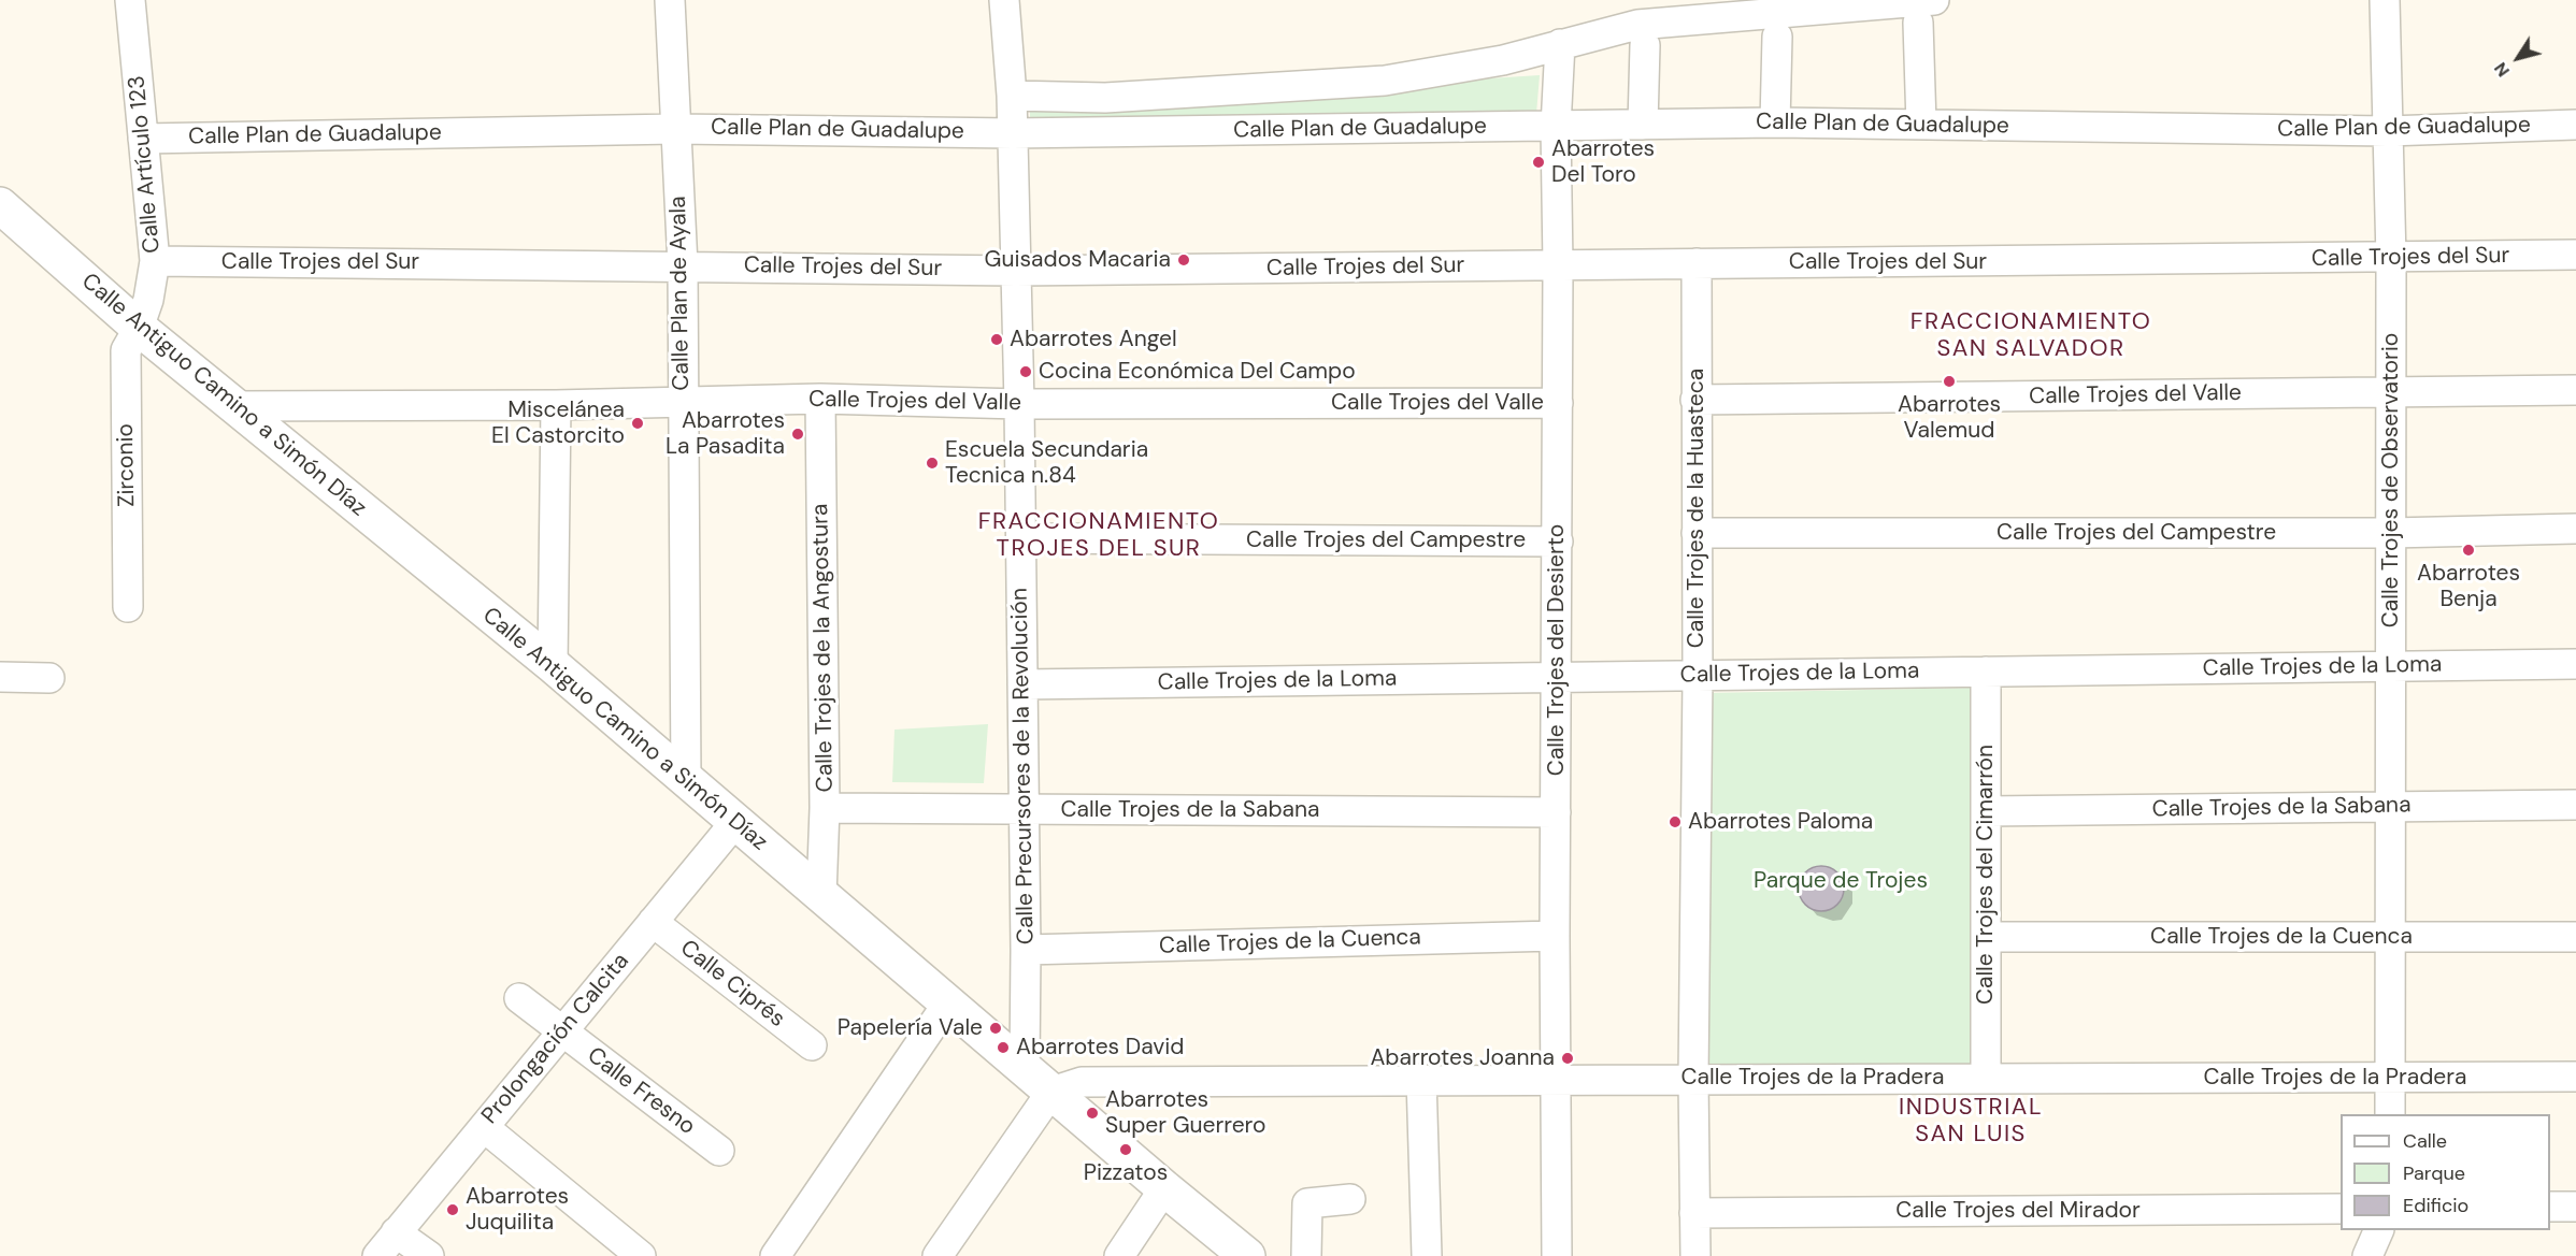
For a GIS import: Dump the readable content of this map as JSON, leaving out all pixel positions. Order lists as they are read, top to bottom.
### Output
{
  "streets": {
    "main road": ["Calle Antiguo Camino a Simón Díaz"],
    "street": [
      "Calle Plan de Guadalupe",
      "Calle Artículo 123",
      "Calle Trojes del Sur",
      "Calle Plan de Ayala",
      "Calle Trojes del Valle",
      "Zirconio",
      "Calle Trojes de Observatorio",
      "Calle Trojes de la Huasteca",
      "Calle Trojes del Campestre",
      "Calle Trojes de la Angostura",
      "Calle Trojes del Desierto",
      "Calle Trojes de la Loma",
      "Calle Precursores de la Revolución",
      "Calle Trojes de la Sabana",
      "Calle Trojes del Cimarrón",
      "Calle Trojes de la Cuenca",
      "Calle Ciprés",
      "Prolongación Calcita",
      "Calle Trojes de la Pradera",
      "Calle Fresno",
      "Calle Trojes del Mirador"
    ]
  },
  "crossings": [
    ["Calle Plan de Guadalupe", "Calle Artículo 123"],
    ["Calle Plan de Guadalupe", "Calle Plan de Ayala"],
    ["Calle Plan de Guadalupe", "Calle Trojes de Observatorio"],
    ["Calle Plan de Guadalupe", "Calle Trojes del Desierto"],
    ["Calle Plan de Guadalupe", "Calle Precursores de la Revolución"],
    ["Calle Artículo 123", "Calle Trojes del Sur"],
    ["Calle Artículo 123", "Calle Antiguo Camino a Simón Díaz"],
    ["Calle Artículo 123", "Zirconio"],
    ["Calle Trojes del Sur", "Calle Plan de Ayala"],
    ["Calle Trojes del Sur", "Calle Trojes de Observatorio"],
    ["Calle Trojes del Sur", "Calle Trojes de la Huasteca"],
    ["Calle Trojes del Sur", "Calle Trojes del Desierto"],
    ["Calle Trojes del Sur", "Calle Precursores de la Revolución"],
    ["Calle Plan de Ayala", "Calle Antiguo Camino a Simón Díaz"],
    ["Calle Plan de Ayala", "Calle Trojes del Valle"],
    ["Calle Antiguo Camino a Simón Díaz", "Calle Trojes del Valle"],
    ["Calle Antiguo Camino a Simón Díaz", "Zirconio"],
    ["Calle Antiguo Camino a Simón Díaz", "Calle Trojes de la Angostura"],
    ["Calle Antiguo Camino a Simón Díaz", "Calle Precursores de la Revolución"],
    ["Calle Antiguo Camino a Simón Díaz", "Prolongación Calcita"],
    ["Calle Antiguo Camino a Simón Díaz", "Calle Trojes de la Pradera"],
    ["Calle Trojes del Valle", "Calle Trojes de Observatorio"],
    ["Calle Trojes del Valle", "Calle Trojes de la Huasteca"],
    ["Calle Trojes del Valle", "Calle Trojes de la Angostura"],
    ["Calle Trojes del Valle", "Calle Trojes del Desierto"],
    ["Calle Trojes del Valle", "Calle Precursores de la Revolución"],
    ["Calle Trojes de Observatorio", "Calle Trojes del Campestre"],
    ["Calle Trojes de Observatorio", "Calle Trojes de la Loma"],
    ["Calle Trojes de Observatorio", "Calle Trojes de la Sabana"],
    ["Calle Trojes de Observatorio", "Calle Trojes de la Cuenca"],
    ["Calle Trojes de Observatorio", "Calle Trojes de la Pradera"],
    ["Calle Trojes de la Huasteca", "Calle Trojes del Campestre"],
    ["Calle Trojes de la Huasteca", "Calle Trojes de la Loma"],
    ["Calle Trojes de la Huasteca", "Calle Trojes de la Pradera"],
    ["Calle Trojes de la Huasteca", "Calle Trojes del Mirador"],
    ["Calle Trojes del Campestre", "Calle Trojes del Desierto"],
    ["Calle Trojes del Campestre", "Calle Precursores de la Revolución"],
    ["Calle Trojes de la Angostura", "Calle Trojes de la Sabana"],
    ["Calle Trojes del Desierto", "Calle Trojes de la Loma"],
    ["Calle Trojes del Desierto", "Calle Trojes de la Sabana"],
    ["Calle Trojes del Desierto", "Calle Trojes de la Cuenca"],
    ["Calle Trojes del Desierto", "Calle Trojes de la Pradera"],
    ["Calle Trojes de la Loma", "Calle Precursores de la Revolución"],
    ["Calle Trojes de la Loma", "Calle Trojes del Cimarrón"],
    ["Calle Precursores de la Revolución", "Calle Trojes de la Sabana"],
    ["Calle Precursores de la Revolución", "Calle Trojes de la Cuenca"],
    ["Calle Trojes de la Sabana", "Calle Trojes del Cimarrón"],
    ["Calle Trojes del Cimarrón", "Calle Trojes de la Cuenca"],
    ["Calle Trojes del Cimarrón", "Calle Trojes de la Pradera"],
    ["Calle Ciprés", "Prolongación Calcita"],
    ["Prolongación Calcita", "Calle Fresno"]
  ],
  "districts": ["FRACCIONAMIENTO SAN SALVADOR", "FRACCIONAMIENTO TROJES DEL SUR", "INDUSTRIAL SAN LUIS"],
  "parks": ["Parque de Trojes"],
  "places": [
    "Abarrotes Del Toro",
    "Guisados Macaria",
    "Abarrotes Angel",
    "Cocina Económica Del Campo",
    "Abarrotes Valemud",
    "Miscelánea El Castorcito",
    "Abarrotes La Pasadita",
    "Escuela Secundaria Tecnica n.84",
    "Abarrotes Benja",
    "Abarrotes Paloma",
    "Papelería Vale",
    "Abarrotes David",
    "Abarrotes Joanna",
    "Abarrotes Super Guerrero",
    "Pizzatos",
    "Abarrotes Juquilita"
  ],
  "legend": ["Calle", "Parque", "Edificio"],
  "north": "bottom left"
}
